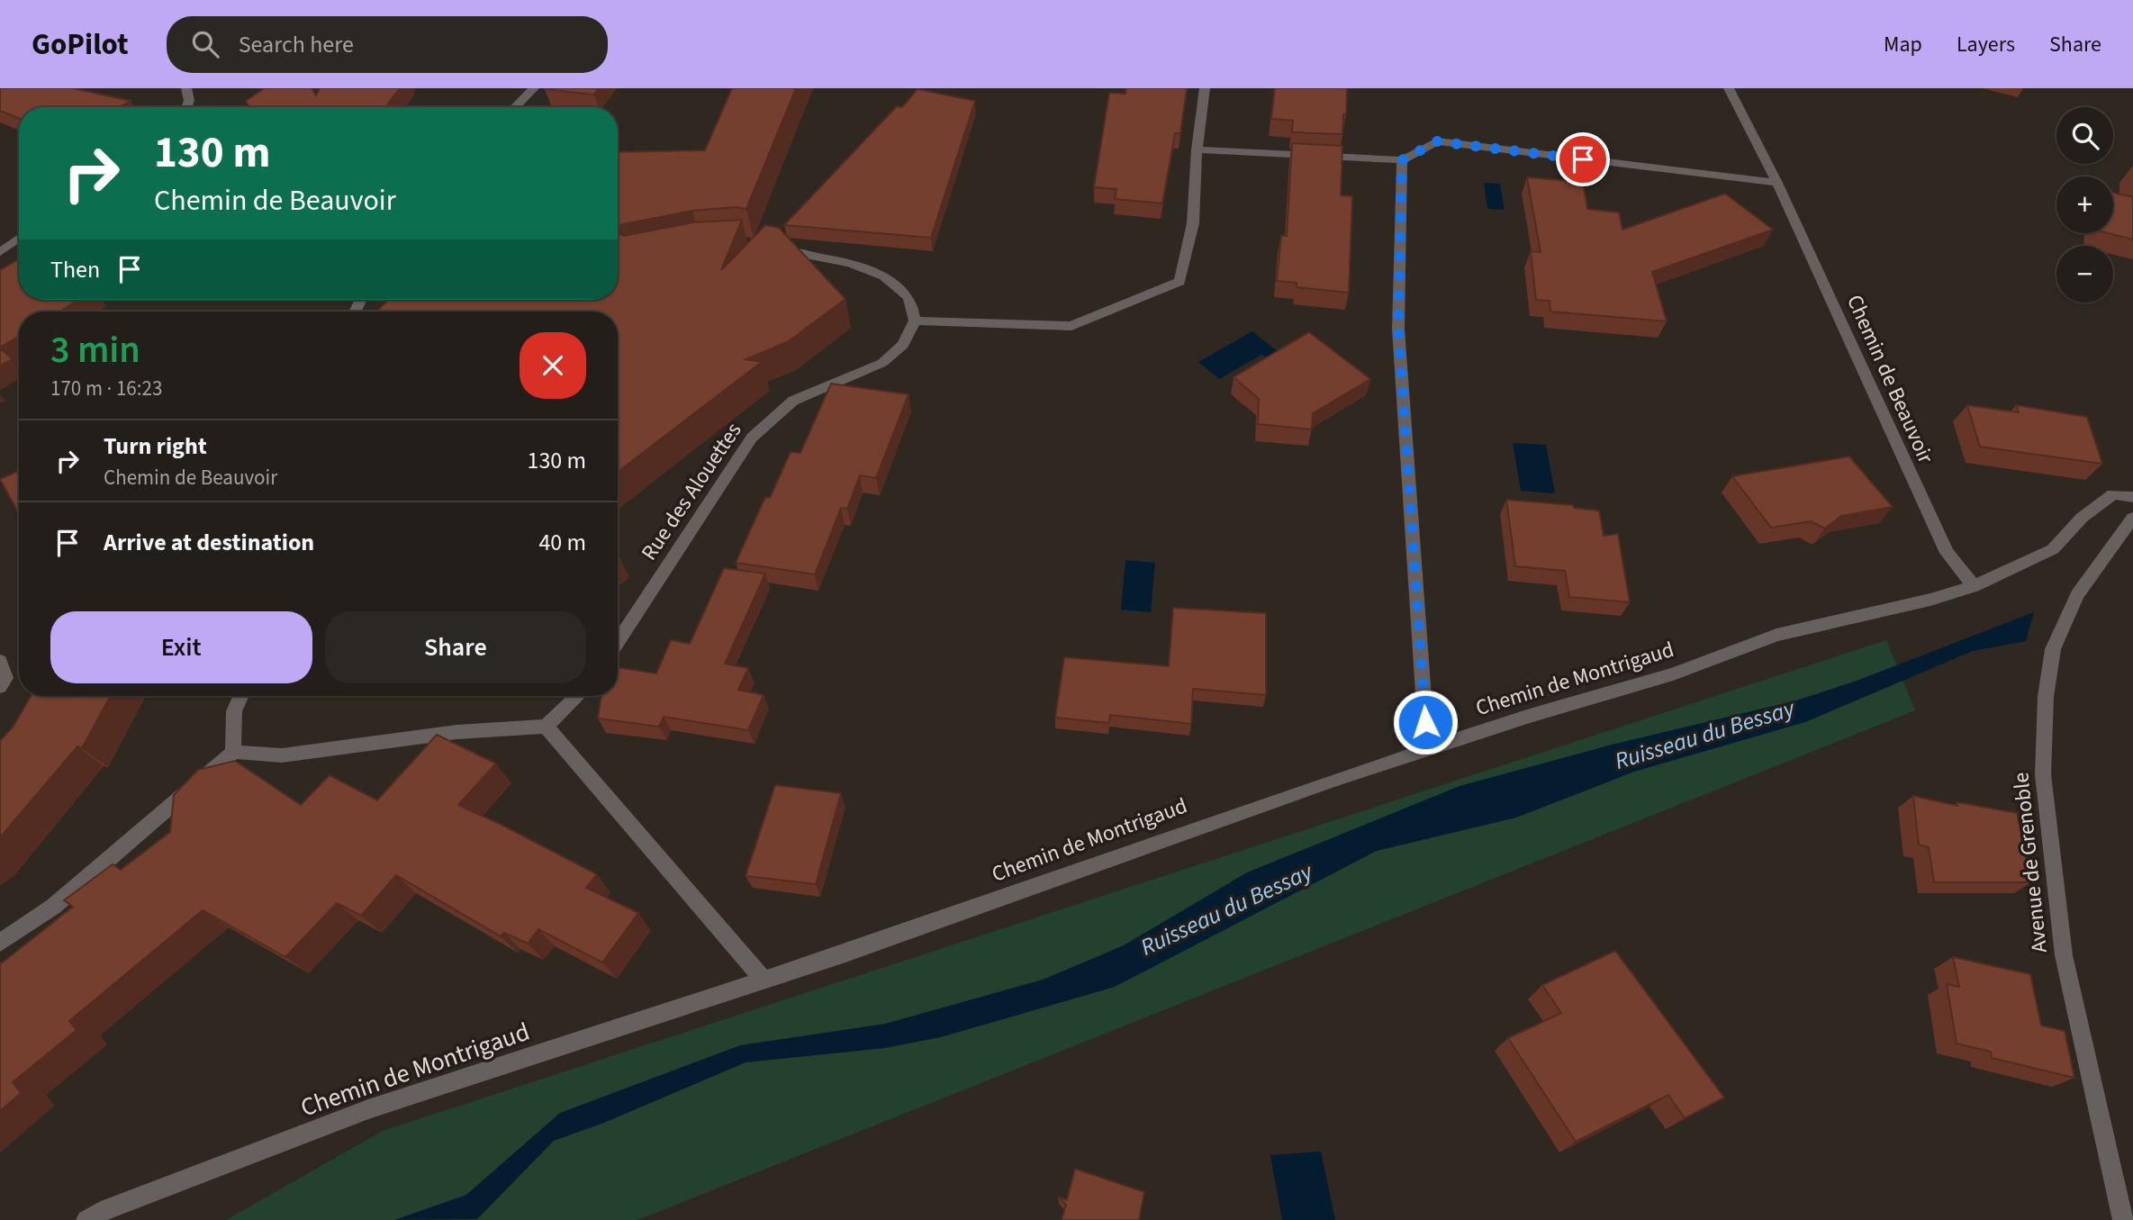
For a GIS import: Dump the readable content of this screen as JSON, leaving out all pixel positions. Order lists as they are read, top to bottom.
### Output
{
  "streets": {
    "street": [
      "Chemin de Beauvoir",
      "Rue des Alouettes",
      "Chemin de Montrigaud",
      "Avenue de Grenoble"
    ]
  },
  "crossings": [
    ["Chemin de Beauvoir", "Chemin de Montrigaud"]
  ],
  "water": ["Ruisseau du Bessay"],
  "page": {
    "header": "GoPilot",
    "search": "Search here",
    "nav": ["Map", "Layers", "Share"],
    "map_buttons": ["+", "−"],
    "turn": ["130 m", "Chemin de Beauvoir"],
    "then": "Then",
    "heading": ["3 min", "170 m · 16:23"],
    "list": [
      {
        "name": "Turn right",
        "note": "Chemin de Beauvoir",
        "value": "130 m"
      },
      {
        "name": "Arrive at destination",
        "value": "40 m"
      }
    ],
    "buttons": ["Exit", "Share"]
  }
}
